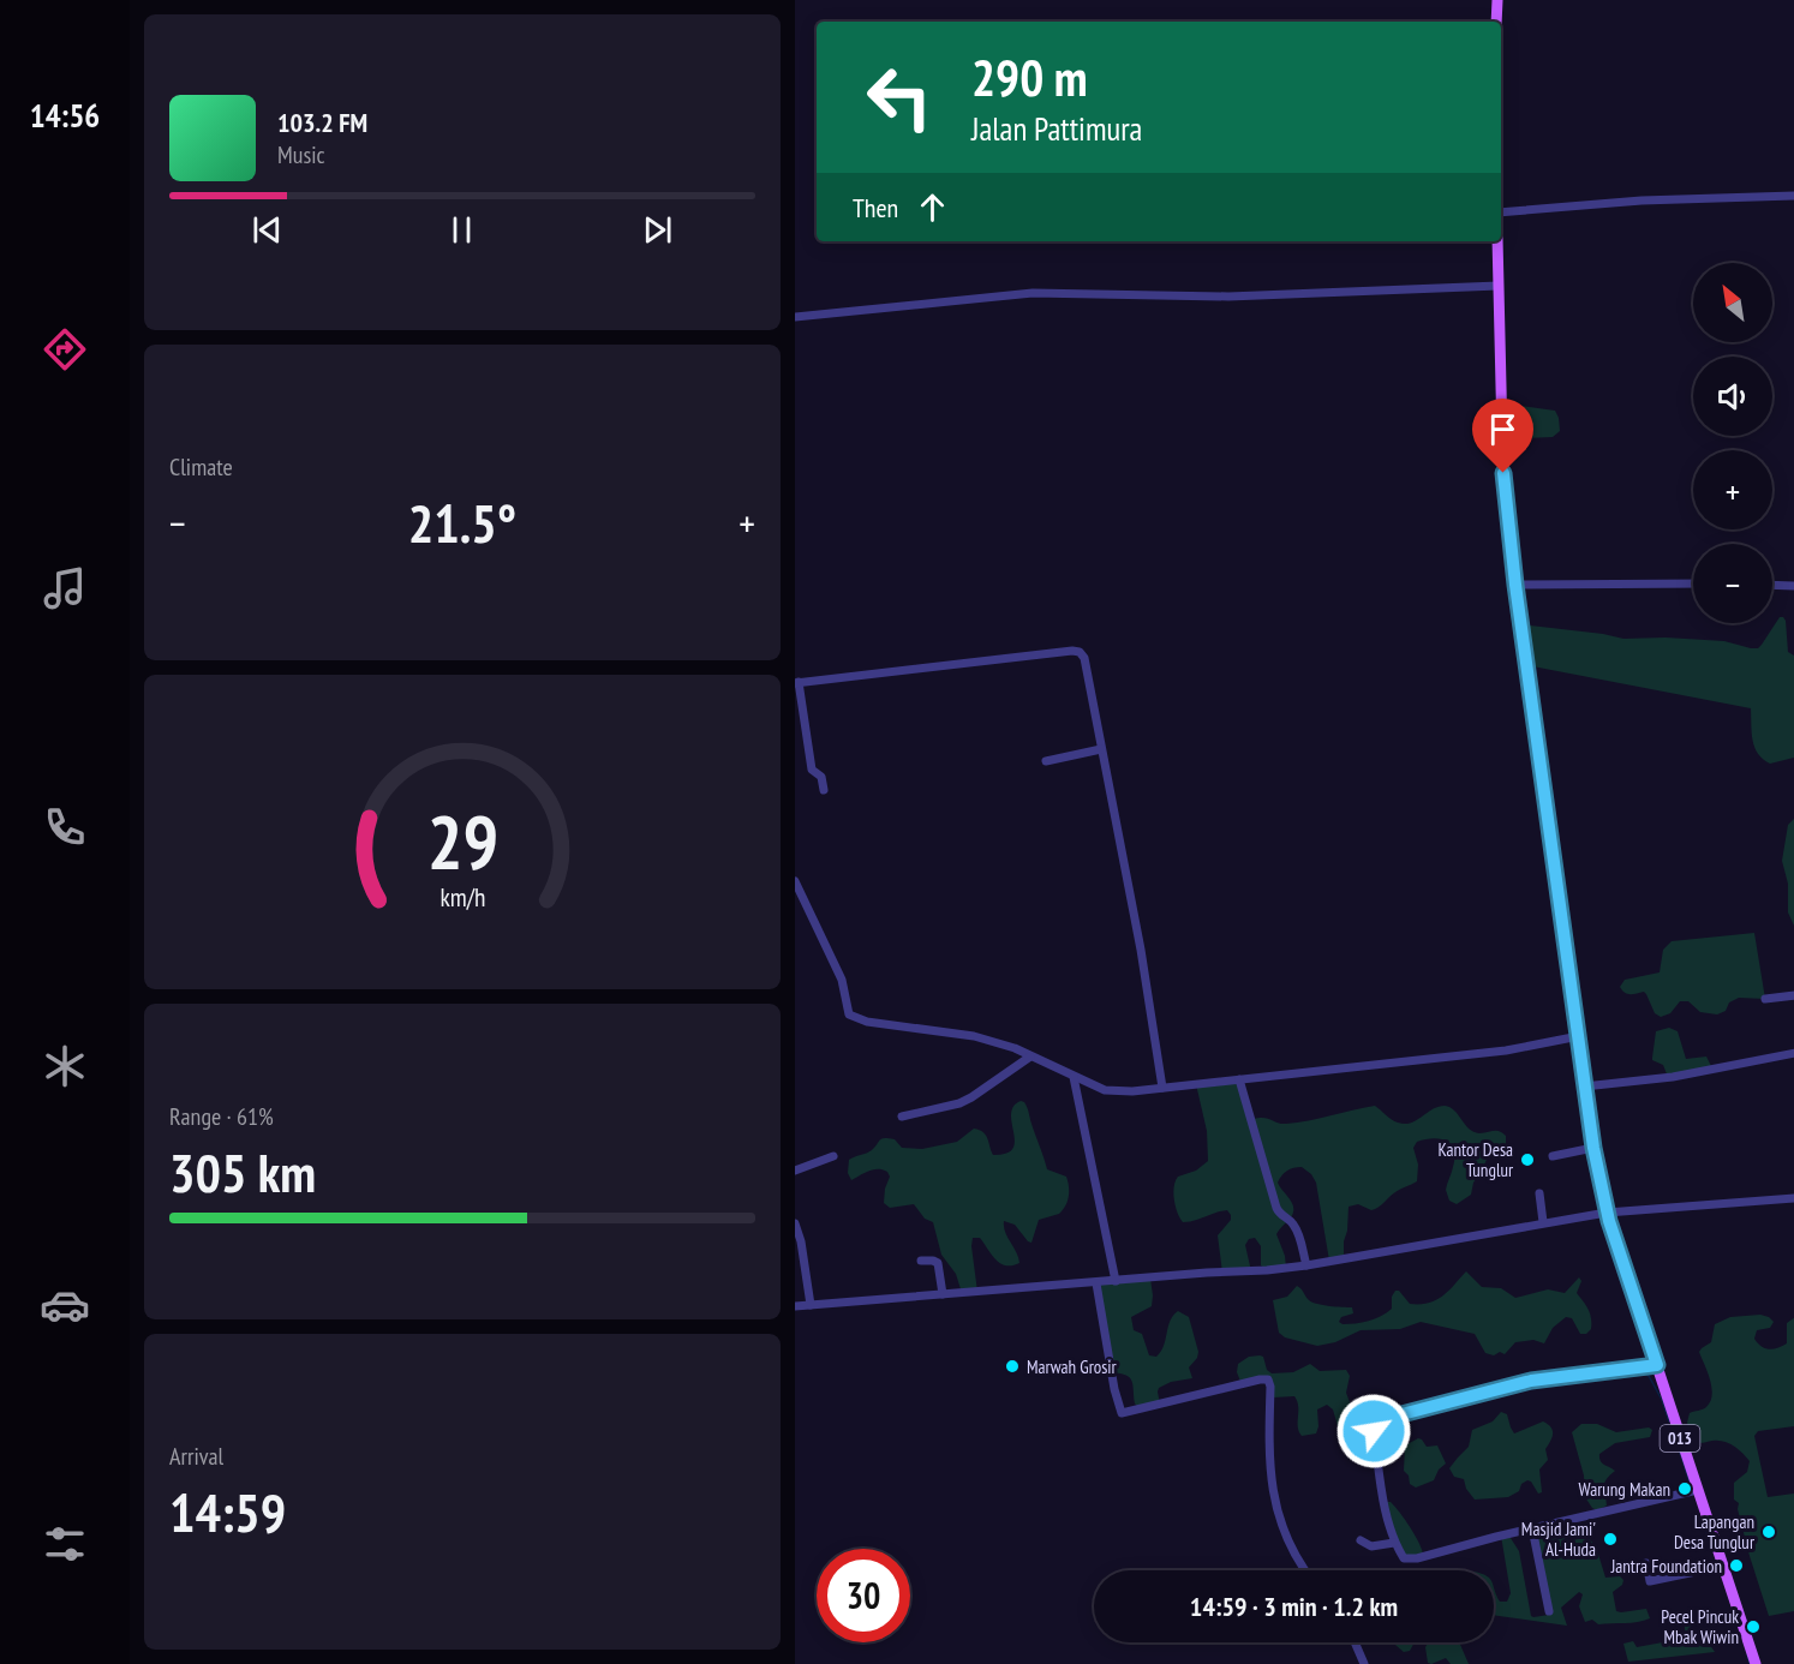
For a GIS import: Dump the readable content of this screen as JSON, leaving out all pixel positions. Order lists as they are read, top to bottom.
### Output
{
  "streets": {
    "main road": ["013"]
  },
  "places": [
    "Kantor Desa Tunglur",
    "Marwah Grosir",
    "Warung Makan",
    "Lapangan Desa Tunglur",
    "Masjid Jami' Al-Huda",
    "Jantra Foundation",
    "Pecel Pincuk Mbak Wiwin"
  ],
  "north": "top left",
  "page": {
    "tabs": "14:56",
    "turn": ["290 m", "Jalan Pattimura"],
    "song": ["103.2 FM", "Music"],
    "then": "Then",
    "map_buttons": ["+", "−"],
    "tile": [
      "Climate",
      ["Range · 61%", "305 km"],
      ["Arrival", "14:59"]
    ],
    "heat": ["−", "21.5°", "+"],
    "limit": "30",
    "trip": "14:59 · 3 min · 1.2 km",
    "gauge": ["29", "km/h"]
  }
}
